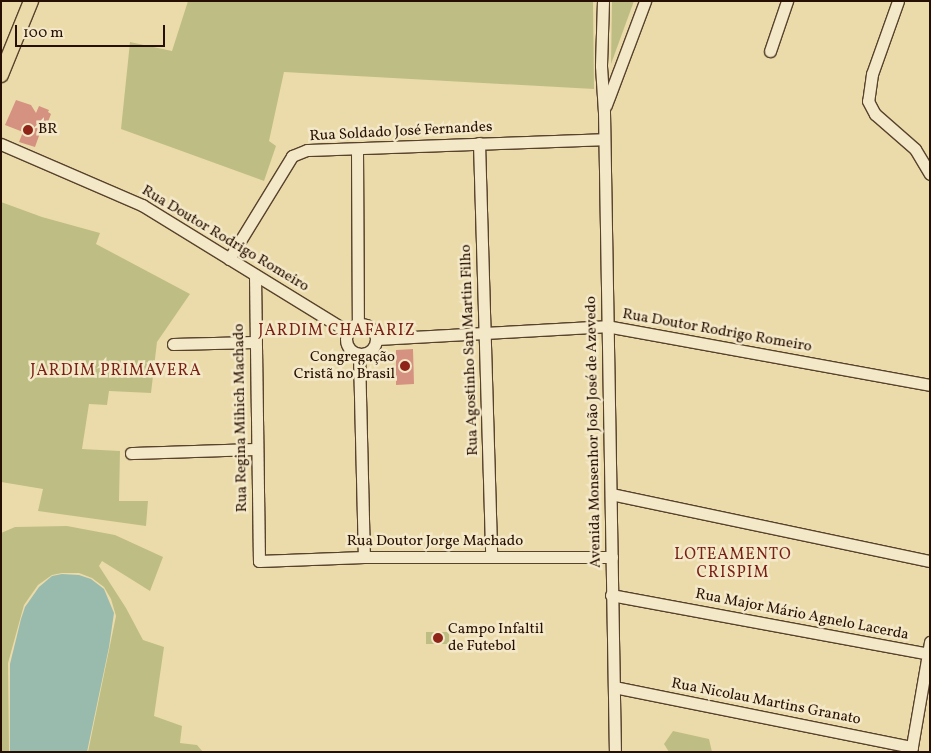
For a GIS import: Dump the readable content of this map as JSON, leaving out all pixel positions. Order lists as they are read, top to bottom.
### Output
{
  "streets": {
    "street": [
      "Rua Soldado José Fernandes",
      "Rua Doutor Rodrigo Romeiro",
      "Rua Agostinho San Martin Filho",
      "Rua Regina Mihich Machado",
      "Avenida Monsenhor João José de Azevedo",
      "Rua Doutor Jorge Machado",
      "Rua Major Mário Agnelo Lacerda",
      "Rua Nicolau Martins Granato"
    ]
  },
  "crossings": [
    ["Rua Soldado José Fernandes", "Rua Doutor Rodrigo Romeiro"],
    ["Rua Soldado José Fernandes", "Rua Agostinho San Martin Filho"],
    ["Rua Soldado José Fernandes", "Avenida Monsenhor João José de Azevedo"],
    ["Rua Doutor Rodrigo Romeiro", "Rua Agostinho San Martin Filho"],
    ["Rua Doutor Rodrigo Romeiro", "Rua Regina Mihich Machado"],
    ["Rua Doutor Rodrigo Romeiro", "Avenida Monsenhor João José de Azevedo"],
    ["Rua Agostinho San Martin Filho", "Rua Doutor Jorge Machado"],
    ["Rua Regina Mihich Machado", "Rua Doutor Jorge Machado"],
    ["Avenida Monsenhor João José de Azevedo", "Rua Doutor Jorge Machado"],
    ["Avenida Monsenhor João José de Azevedo", "Rua Major Mário Agnelo Lacerda"],
    ["Avenida Monsenhor João José de Azevedo", "Rua Nicolau Martins Granato"]
  ],
  "districts": ["JARDIM CHAFARIZ", "JARDIM PRIMAVERA", "LOTEAMENTO CRISPIM"],
  "places": ["BR", "Congregação Cristã no Brasil", "Campo Infaltil de Futebol"],
  "scale_bar": "100 m"
}
